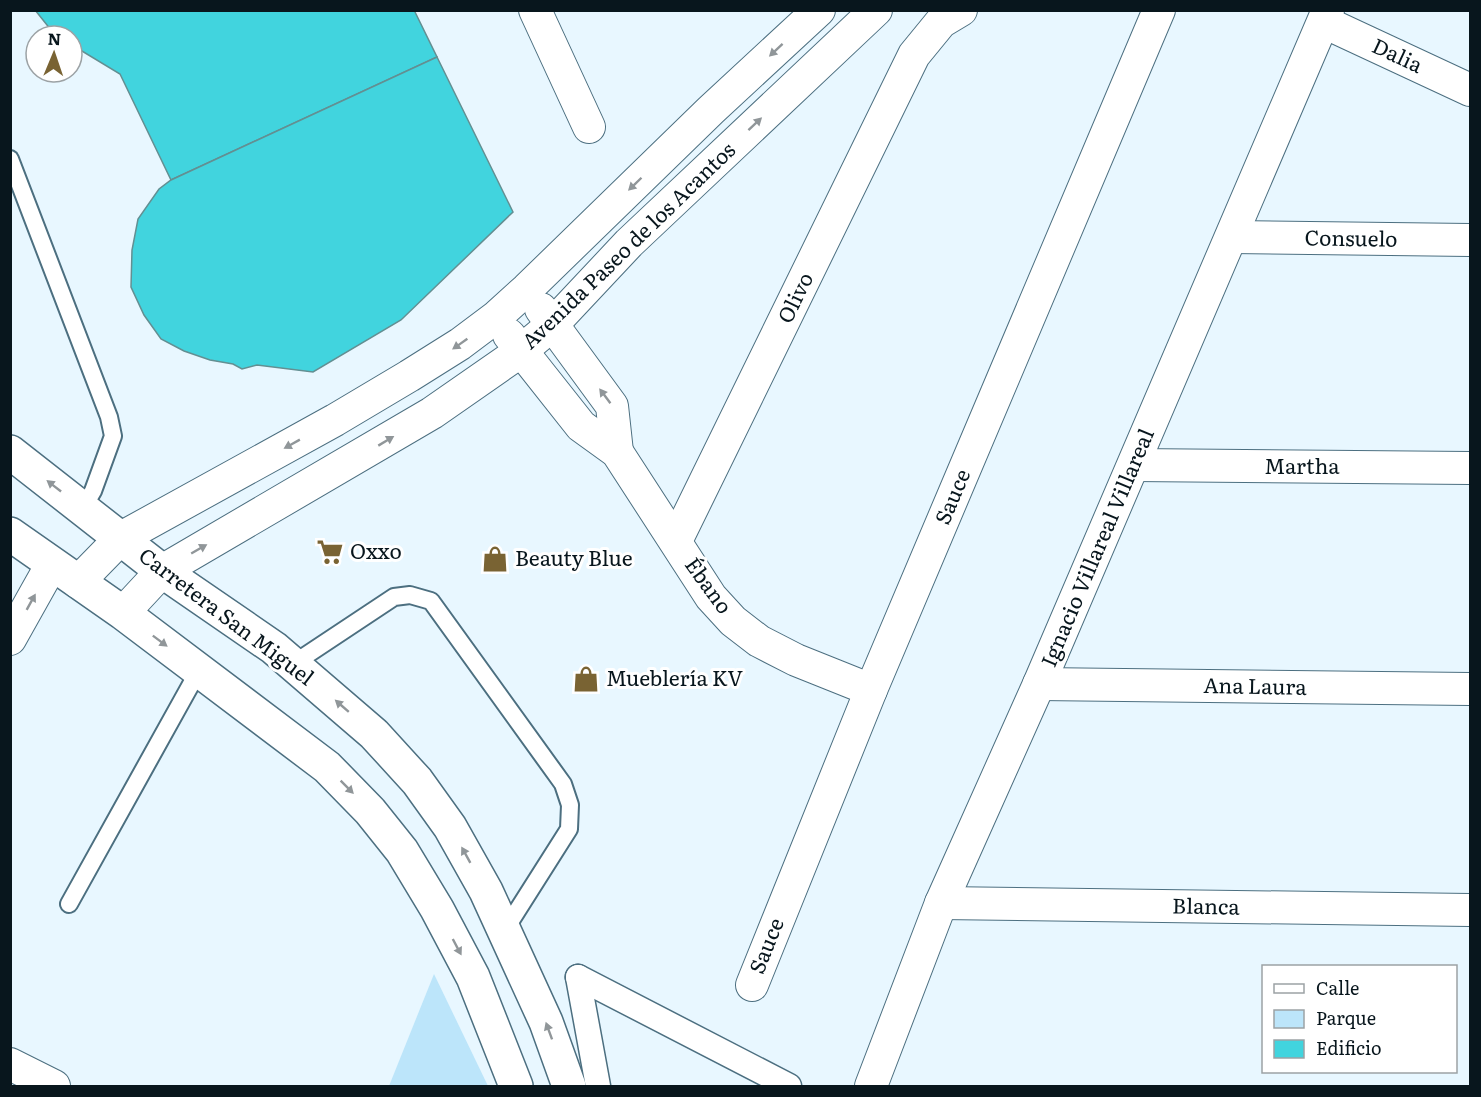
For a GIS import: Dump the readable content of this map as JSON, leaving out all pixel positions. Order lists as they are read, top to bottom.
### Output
{
  "streets": {
    "main road": ["Carretera San Miguel"],
    "street": [
      "Dalia",
      "Consuelo",
      "Avenida Paseo de los Acantos",
      "Olivo",
      "Martha",
      "Sauce",
      "Ignacio Villareal Villareal",
      "Ébano",
      "Ana Laura",
      "Blanca"
    ]
  },
  "crossings": [
    ["Dalia", "Ignacio Villareal Villareal"],
    ["Consuelo", "Ignacio Villareal Villareal"],
    ["Avenida Paseo de los Acantos", "Ébano"],
    ["Avenida Paseo de los Acantos", "Carretera San Miguel"],
    ["Olivo", "Ébano"],
    ["Martha", "Ignacio Villareal Villareal"],
    ["Sauce", "Ébano"],
    ["Ignacio Villareal Villareal", "Ana Laura"],
    ["Ignacio Villareal Villareal", "Blanca"]
  ],
  "places": {
    "supermarket": ["Oxxo"],
    "shop": ["Beauty Blue", "Mueblería KV"]
  },
  "legend": ["Calle", "Parque", "Edificio"],
  "north": "top"
}
